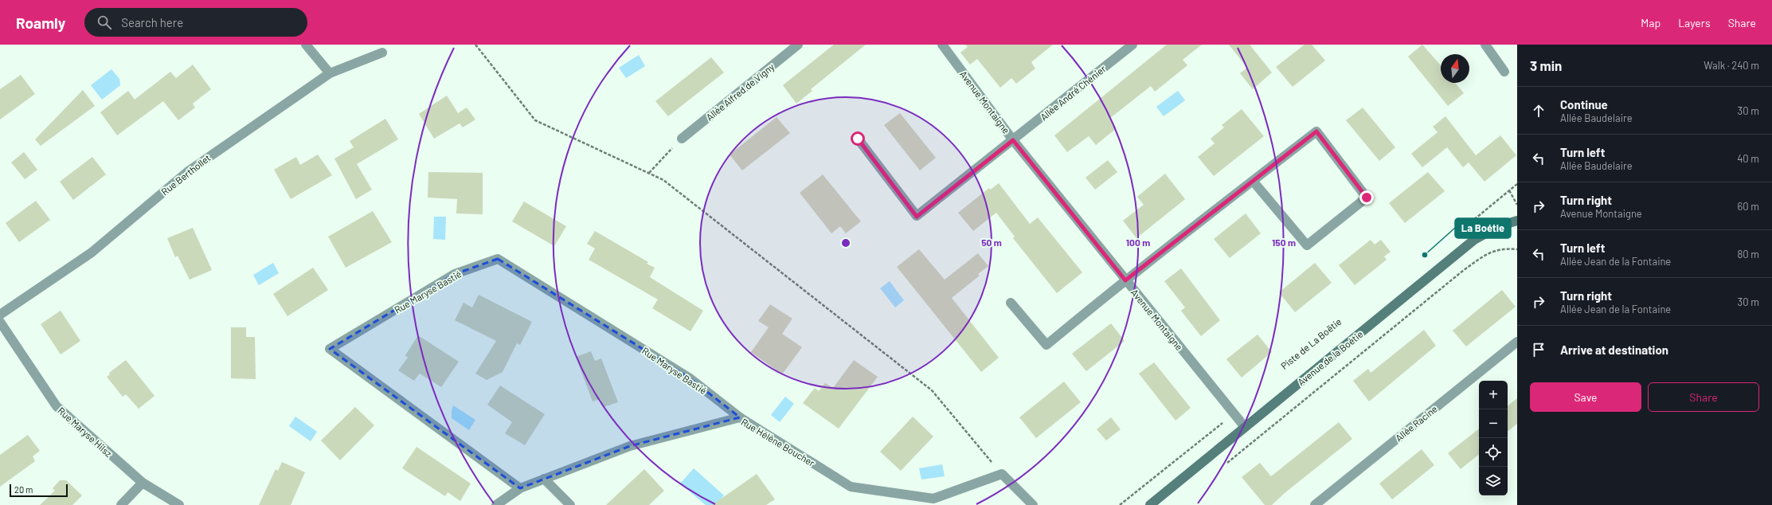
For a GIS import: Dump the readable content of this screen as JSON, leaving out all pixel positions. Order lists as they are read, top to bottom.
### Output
{
  "streets": {
    "main road": ["Avenue de la Boétie"],
    "street": [
      "Allée Alfred de Vigny",
      "Allée André Chénier",
      "Avenue Montaigne",
      "Rue Berthollet",
      "Rue Maryse Bastié",
      "Allée Racine",
      "Rue Maryse Hilsz",
      "Rue Hélène Boucher"
    ]
  },
  "crossings": [
    ["Allée André Chénier", "Avenue Montaigne"],
    ["Avenue Montaigne", "Avenue de la Boétie"],
    ["Rue Maryse Bastié", "Rue Hélène Boucher"]
  ],
  "places": ["La Boétie"],
  "scale_bar": "20 m",
  "north": "top",
  "page": {
    "header": "Roamly",
    "search": "Search here",
    "nav": ["Map", "Layers", "Share"],
    "heading": ["3 min", "Walk · 240 m"],
    "list": [
      ["Continue", "Allée Baudelaire", "30 m"],
      ["Turn left", "Allée Baudelaire", "40 m"],
      ["Turn right", "Avenue Montaigne", "60 m"],
      ["Turn left", "Allée Jean de la Fontaine", "80 m"],
      ["Turn right", "Allée Jean de la Fontaine", "30 m"],
      "Arrive at destination"
    ],
    "buttons": ["Save", "Share"],
    "map_buttons": ["+", "−"],
    "scale": "20 m"
  },
  "rings": ["50 m", "100 m", "150 m"]
}
